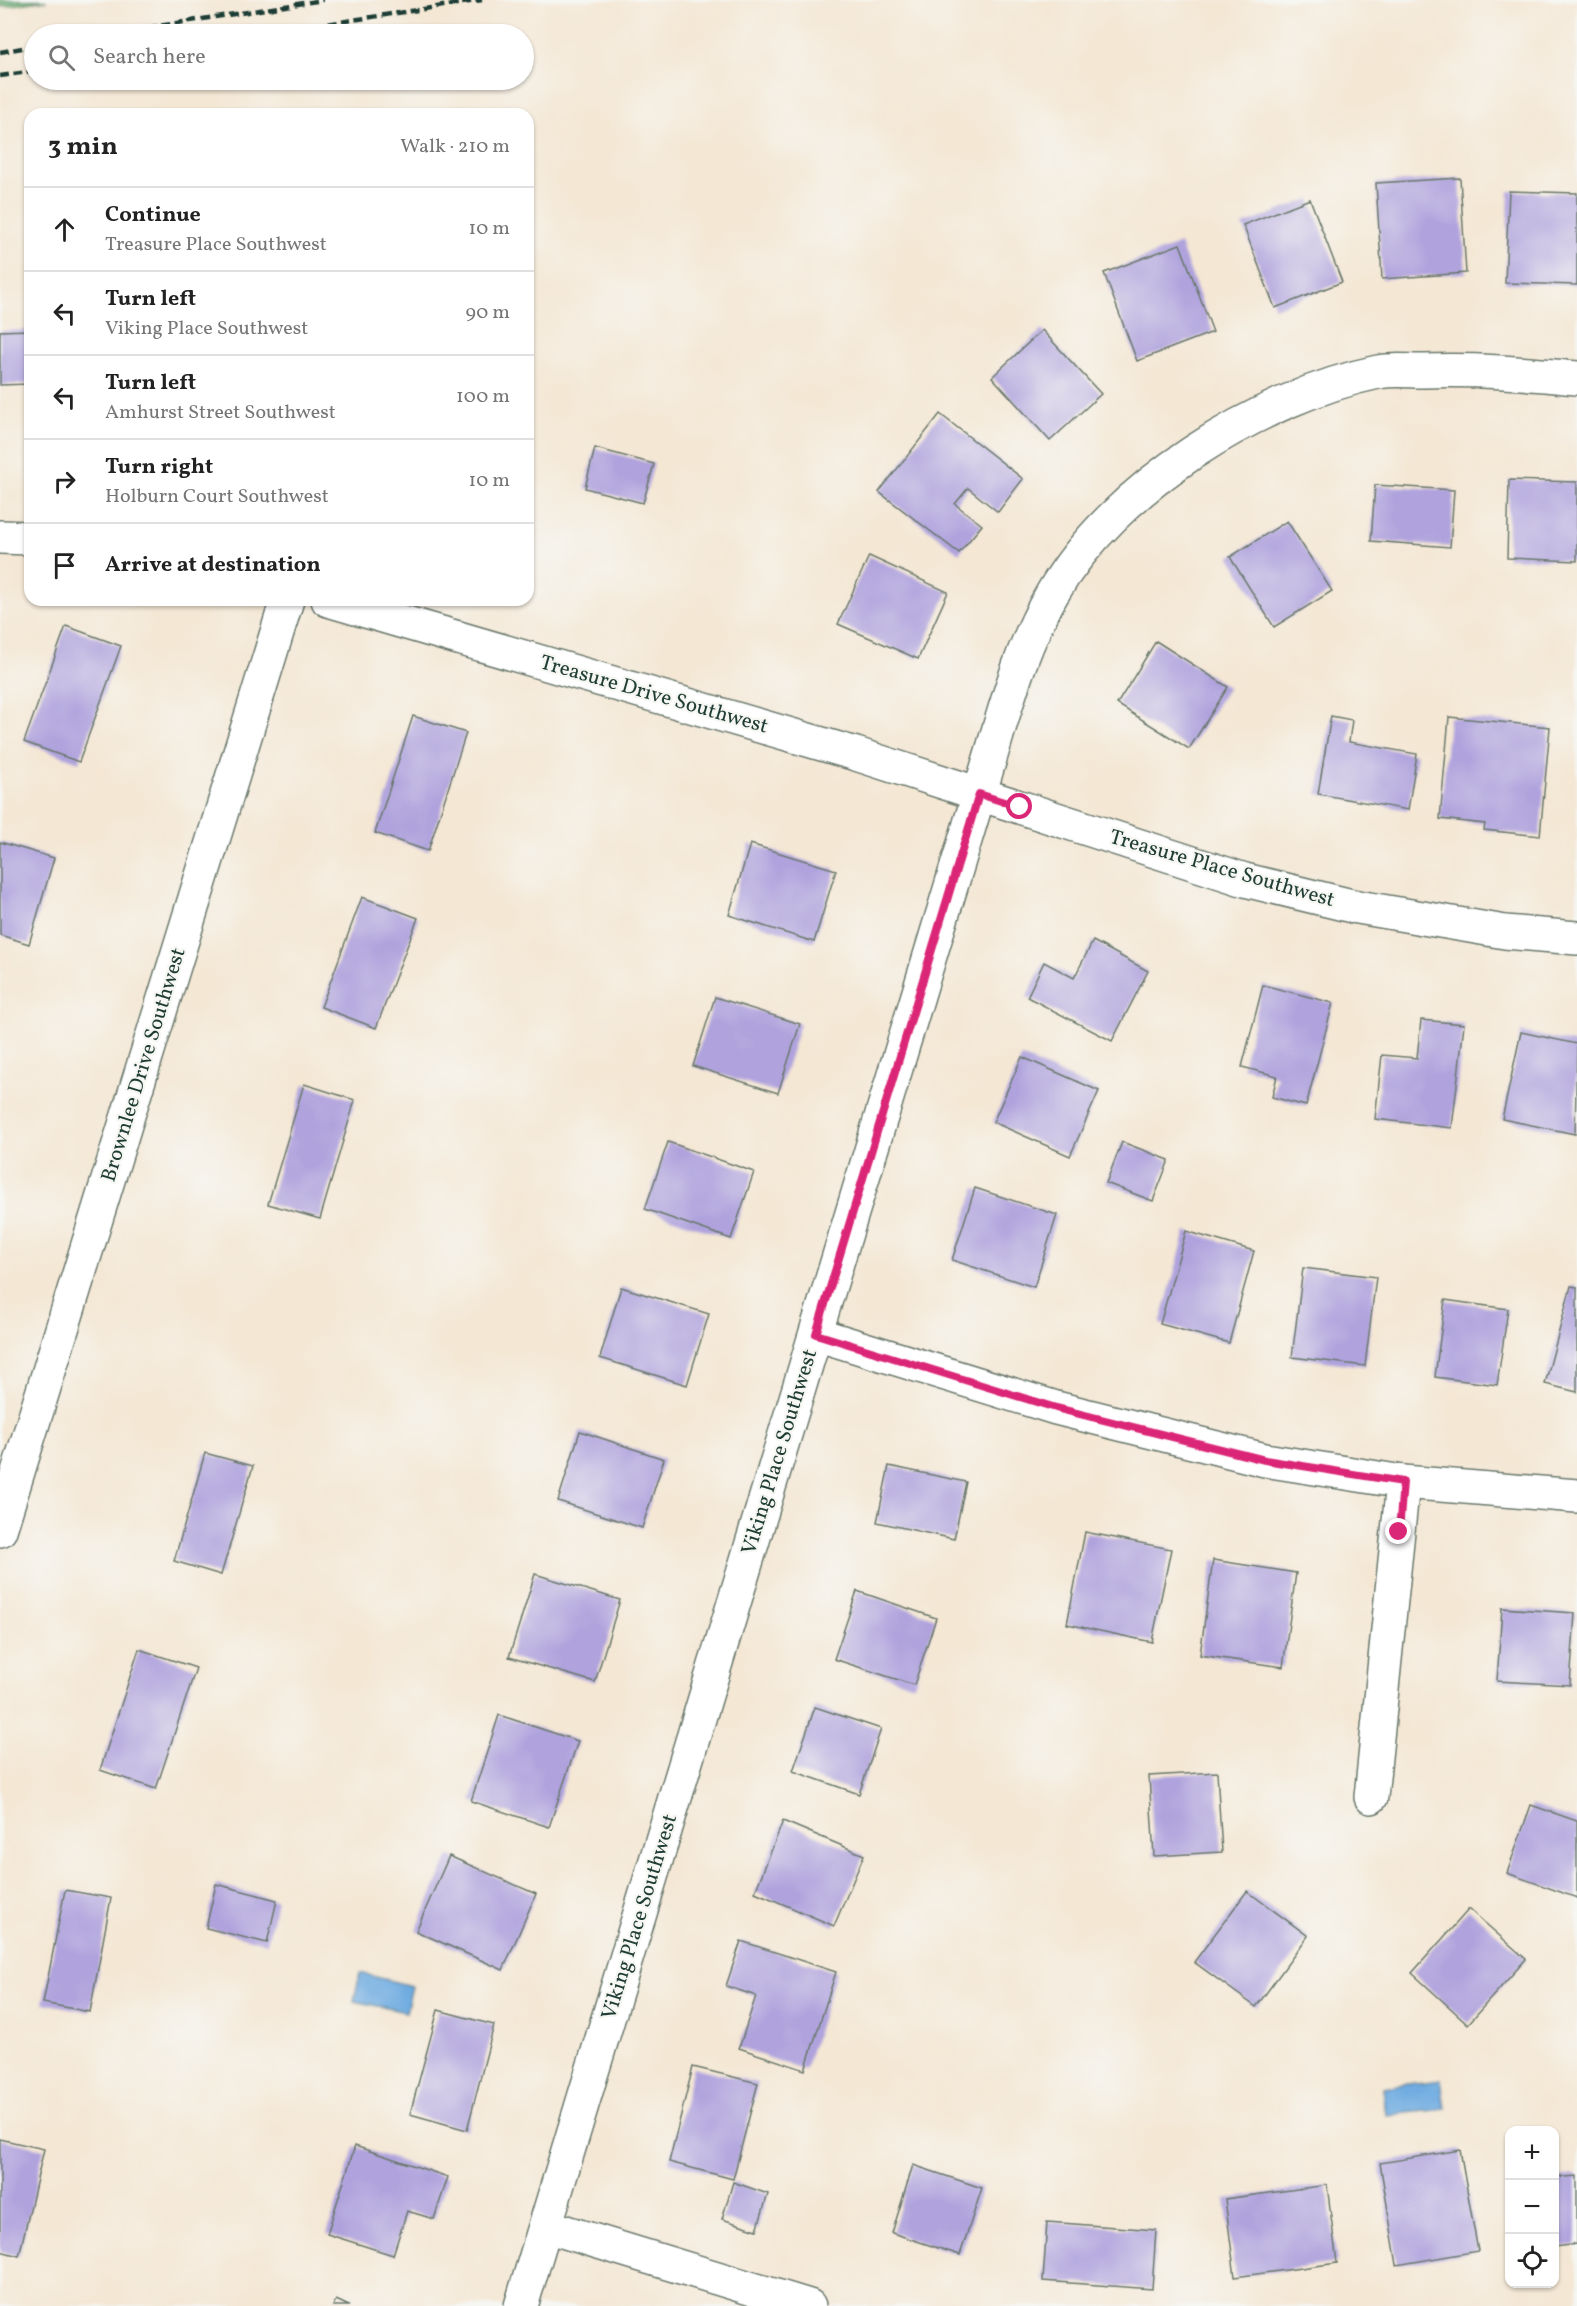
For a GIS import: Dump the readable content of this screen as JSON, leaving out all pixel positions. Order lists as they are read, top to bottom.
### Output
{
  "streets": {
    "street": [
      "Treasure Drive Southwest",
      "Treasure Place Southwest",
      "Brownlee Drive Southwest",
      "Viking Place Southwest"
    ]
  },
  "crossings": [
    ["Treasure Drive Southwest", "Treasure Place Southwest"],
    ["Treasure Drive Southwest", "Viking Place Southwest"],
    ["Treasure Place Southwest", "Viking Place Southwest"]
  ],
  "page": {
    "search": "Search here",
    "heading": ["3 min", "Walk · 210 m"],
    "list": [
      ["Continue", "Treasure Place Southwest", "10 m"],
      ["Turn left", "Viking Place Southwest", "90 m"],
      ["Turn left", "Amhurst Street Southwest", "100 m"],
      ["Turn right", "Holburn Court Southwest", "10 m"],
      "Arrive at destination"
    ],
    "map_buttons": ["+", "−"]
  }
}
